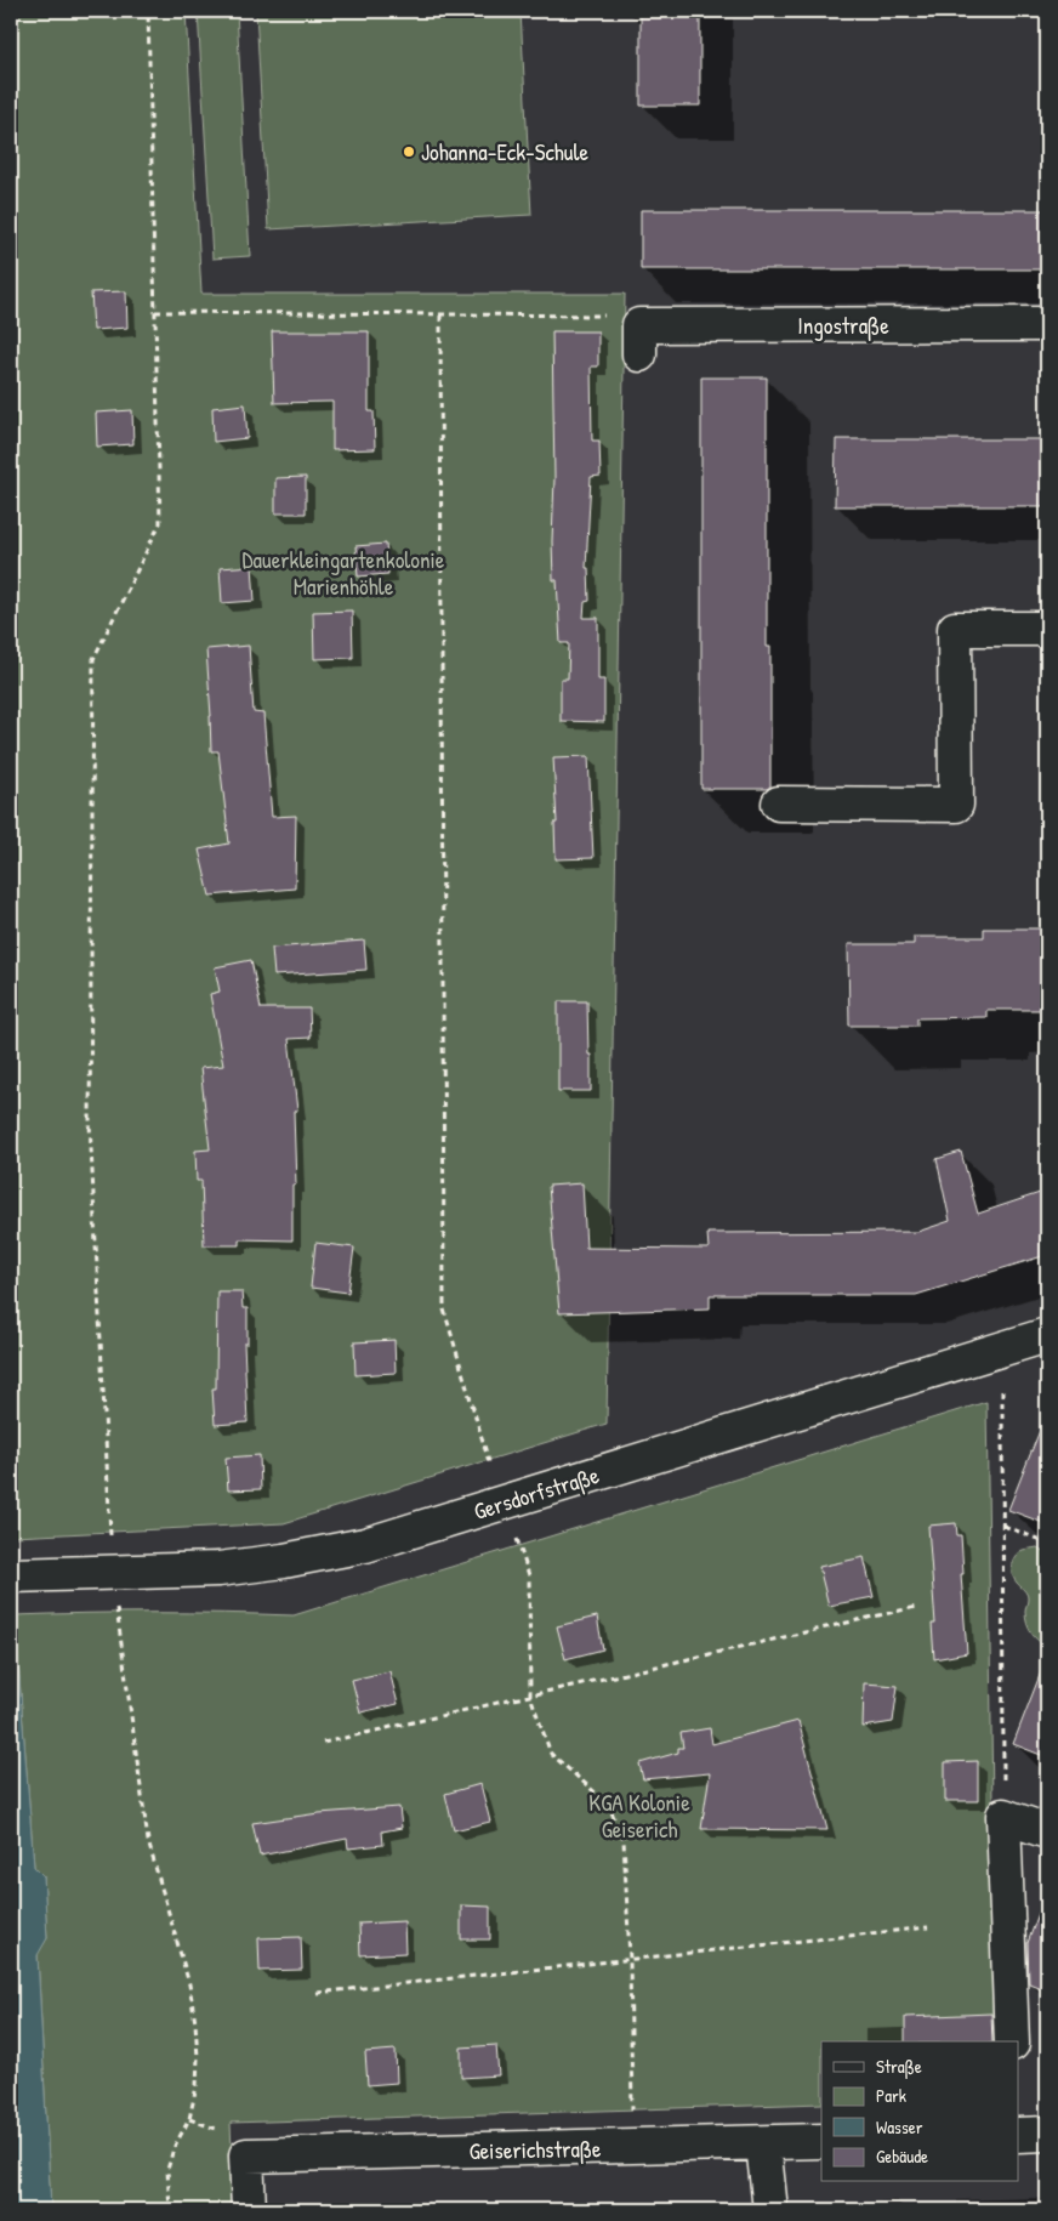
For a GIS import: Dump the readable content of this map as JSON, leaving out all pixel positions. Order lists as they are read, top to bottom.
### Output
{
  "streets": {
    "street": ["Ingostraße", "Gersdorfstraße", "Geiserichstraße"]
  },
  "parks": ["Dauerkleingartenkolonie Marienhöhle", "KGA Kolonie Geiserich"],
  "places": ["Johanna-Eck-Schule"],
  "legend": [
    "Straße",
    "Park",
    "Wasser",
    "Gebäude"
  ]
}
